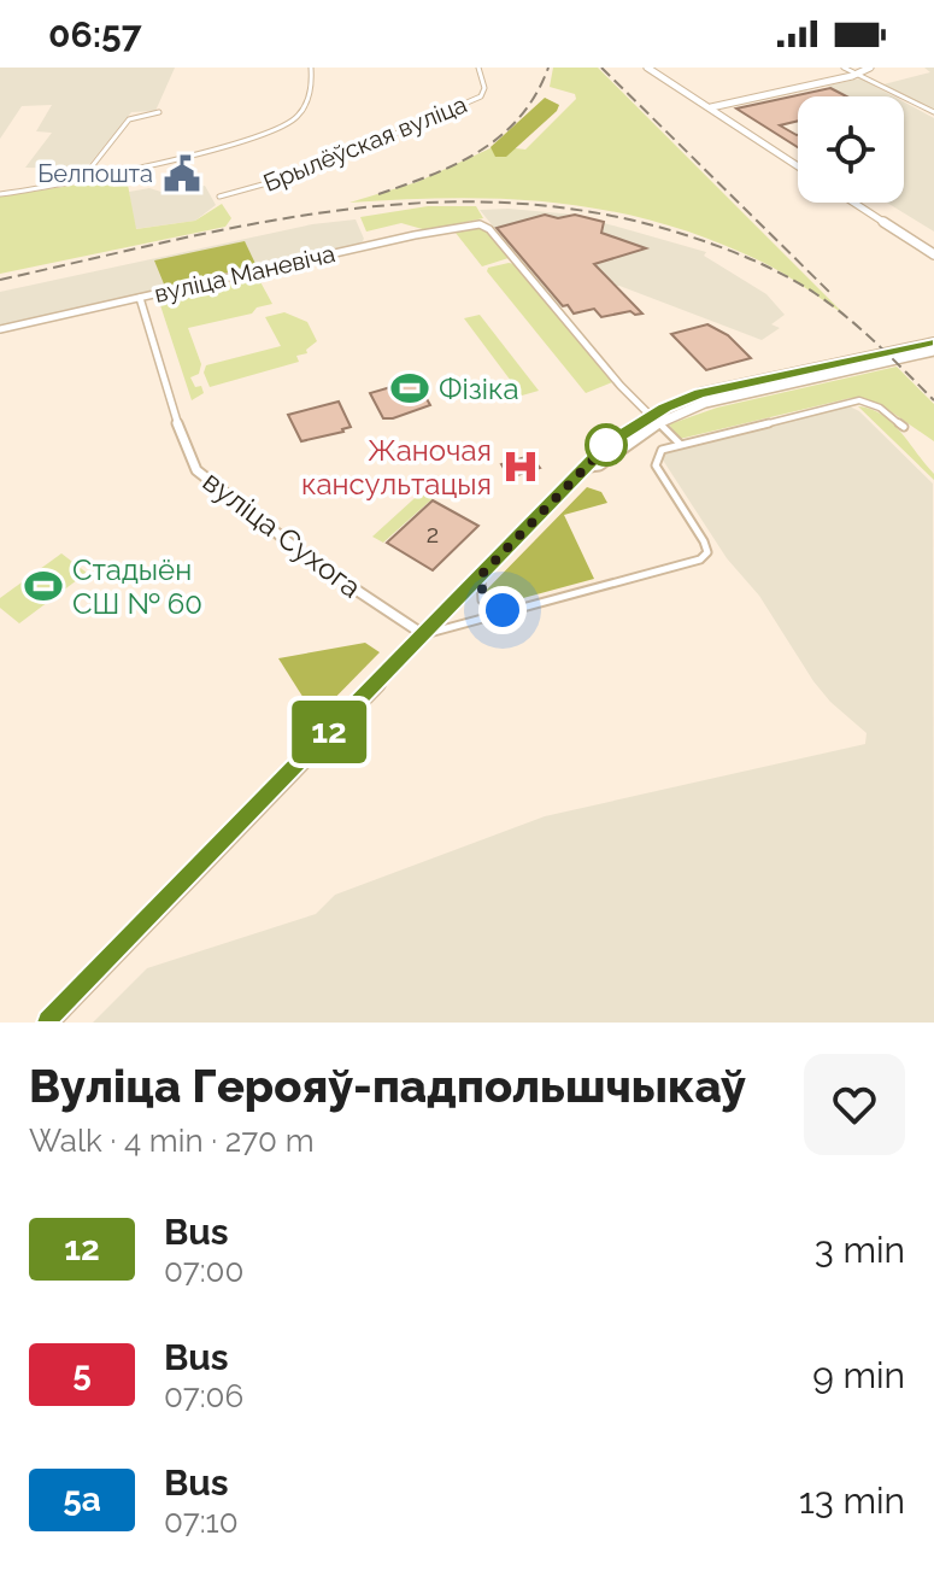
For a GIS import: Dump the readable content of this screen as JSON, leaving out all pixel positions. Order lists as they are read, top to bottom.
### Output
{
  "streets": {
    "street": ["Брылёўская вуліца", "вуліца Маневіча", "вуліца Сухога"]
  },
  "crossings": [
    ["вуліца Маневіча", "вуліца Сухога"]
  ],
  "places": {
    "public building": ["Белпошта"],
    "sports": ["Фізіка", "Стадыён СШ № 60"],
    "hospital": ["Жаночая кансультацыя"]
  },
  "lines": ["bus line 12"],
  "house_numbers": ["2"],
  "page": {
    "status": "06:57",
    "on_map": "12",
    "heading": ["Вуліца Герояў-падпольшчыкаў", "Walk · 4 min · 270 m"],
    "list": [
      {
        "mark": "12",
        "name": "Bus",
        "note": "07:00",
        "value": "3 min"
      },
      {
        "mark": "5",
        "name": "Bus",
        "note": "07:06",
        "value": "9 min"
      },
      {
        "mark": "5а",
        "name": "Bus",
        "note": "07:10",
        "value": "13 min"
      }
    ]
  }
}
